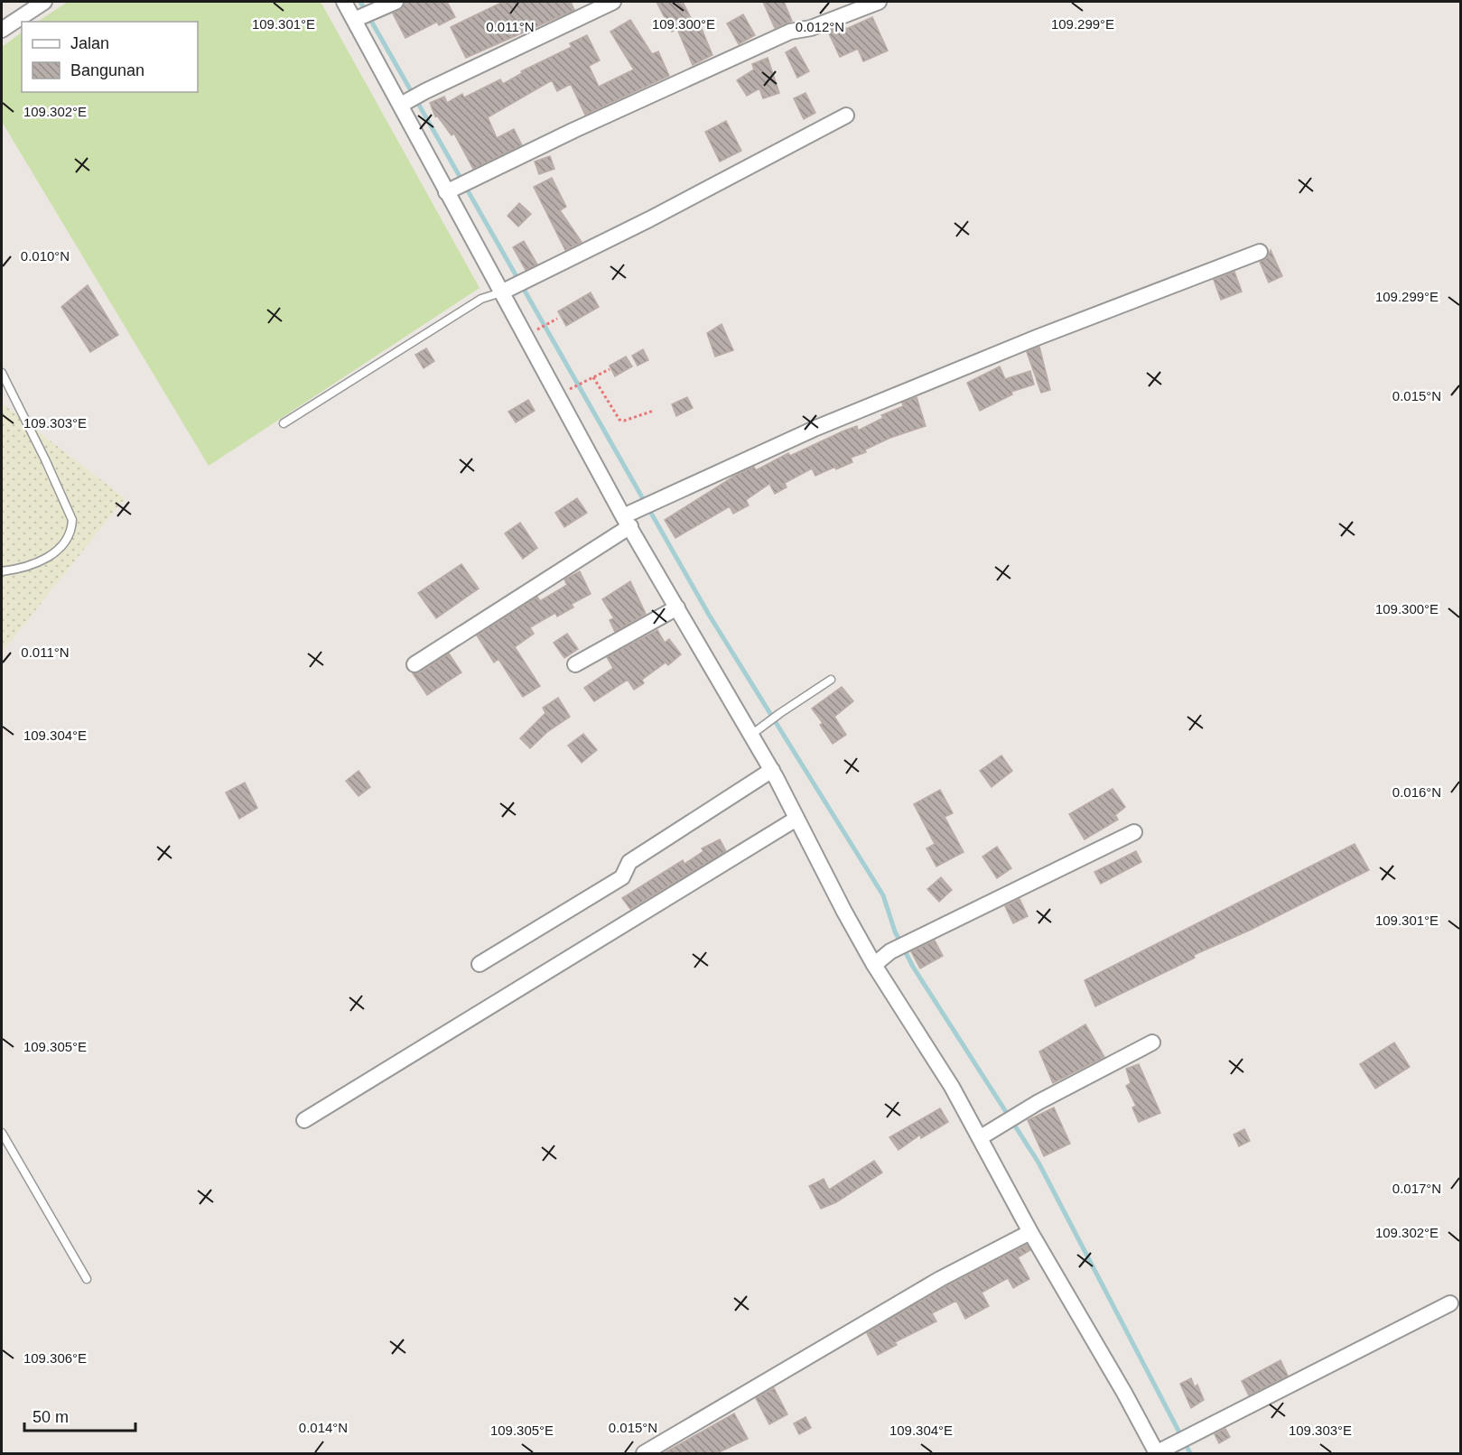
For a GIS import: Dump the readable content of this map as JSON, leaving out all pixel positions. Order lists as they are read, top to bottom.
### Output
{
  "legend": ["Jalan", "Bangunan"],
  "scale_bar": "50 m",
  "coordinates": [
    "109.301°E",
    "109.300°E",
    "109.299°E",
    "0.011°N",
    "0.012°N",
    "109.302°E",
    "0.010°N",
    "0.015°N",
    "109.303°E",
    "109.304°E",
    "0.016°N",
    "109.305°E",
    "0.017°N",
    "109.306°E",
    "0.014°N"
  ]
}
